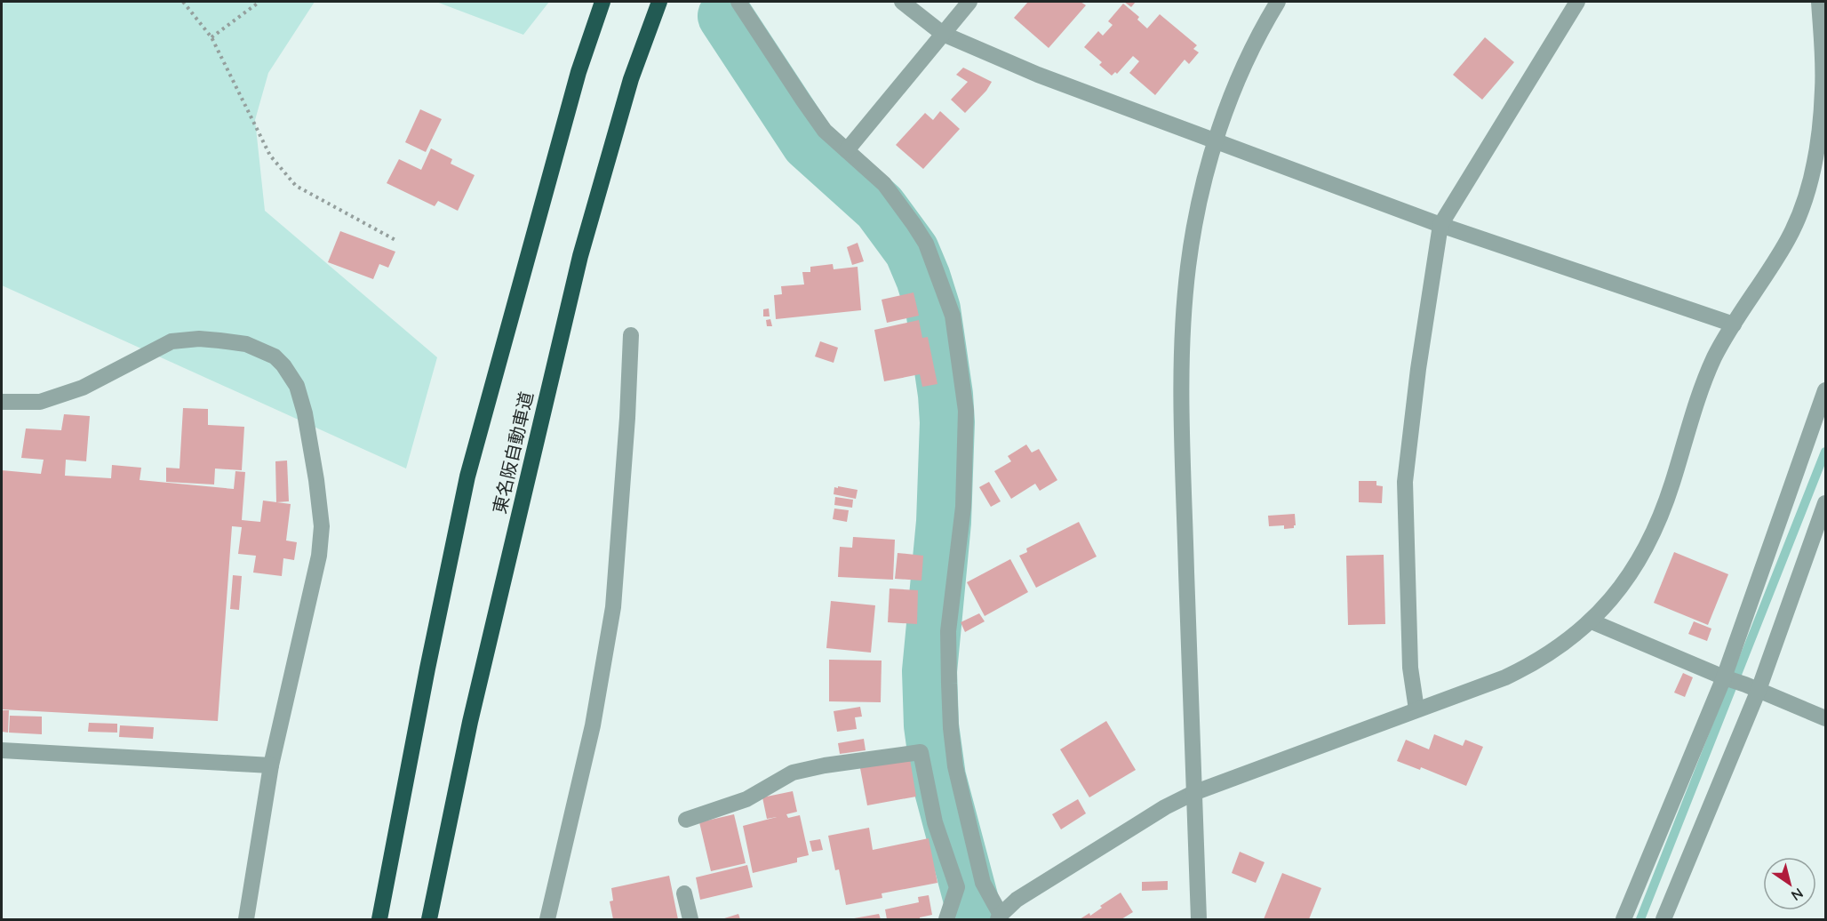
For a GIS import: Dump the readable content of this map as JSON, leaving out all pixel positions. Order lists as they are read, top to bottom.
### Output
{
  "streets": {
    "highway": ["東名阪自動車道"]
  },
  "north": "bottom right"
}
